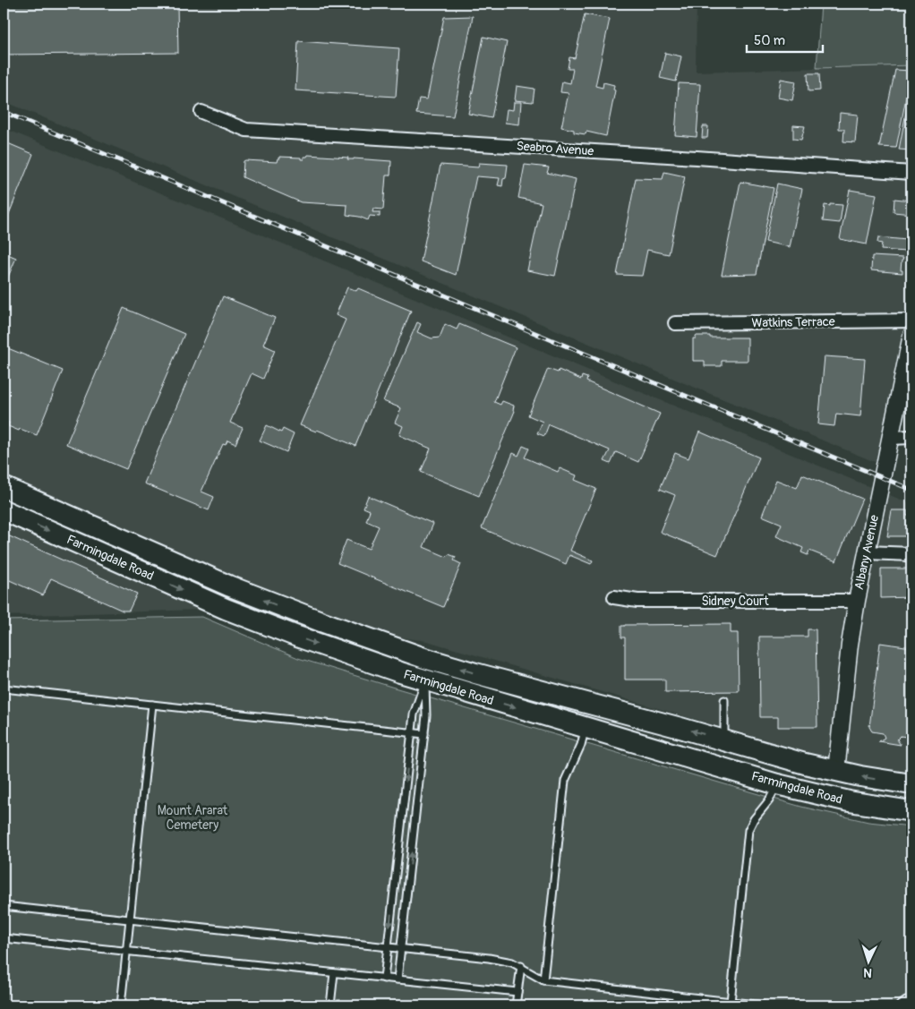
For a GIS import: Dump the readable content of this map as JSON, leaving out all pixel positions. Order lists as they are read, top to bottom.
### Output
{
  "streets": {
    "main road": ["Farmingdale Road"],
    "street": [
      "Seabro Avenue",
      "Watkins Terrace",
      "Albany Avenue",
      "Sidney Court"
    ]
  },
  "crossings": [
    ["Albany Avenue", "Farmingdale Road"],
    ["Albany Avenue", "Sidney Court"]
  ],
  "parks": ["Mount Ararat Cemetery"],
  "scale_bar": "50 m",
  "north": "bottom"
}
